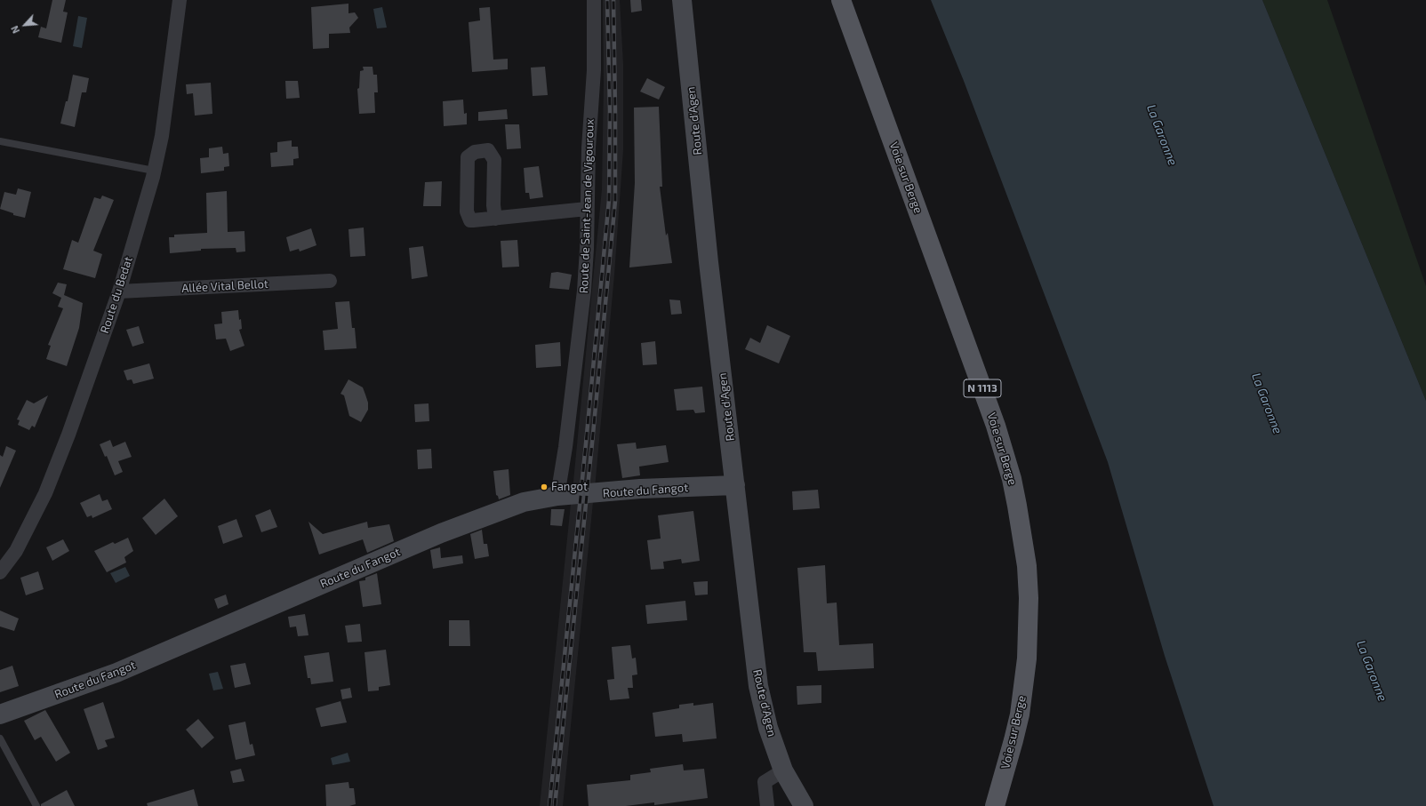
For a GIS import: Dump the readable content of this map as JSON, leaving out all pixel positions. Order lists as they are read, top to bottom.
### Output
{
  "streets": {
    "main road": [
      "Route d'Agen",
      "Voie sur Berge",
      "N 1113",
      "Route du Fangot"
    ],
    "street": ["Route de Saint-Jean de Vigouroux", "Allée Vital Bellot", "Route du Bedat"]
  },
  "crossings": [
    ["Route d'Agen", "Route du Fangot"],
    ["Route de Saint-Jean de Vigouroux", "Route du Fangot"],
    ["Allée Vital Bellot", "Route du Bedat"]
  ],
  "water": ["La Garonne"],
  "places": ["Fangot"],
  "north": "bottom left"
}
